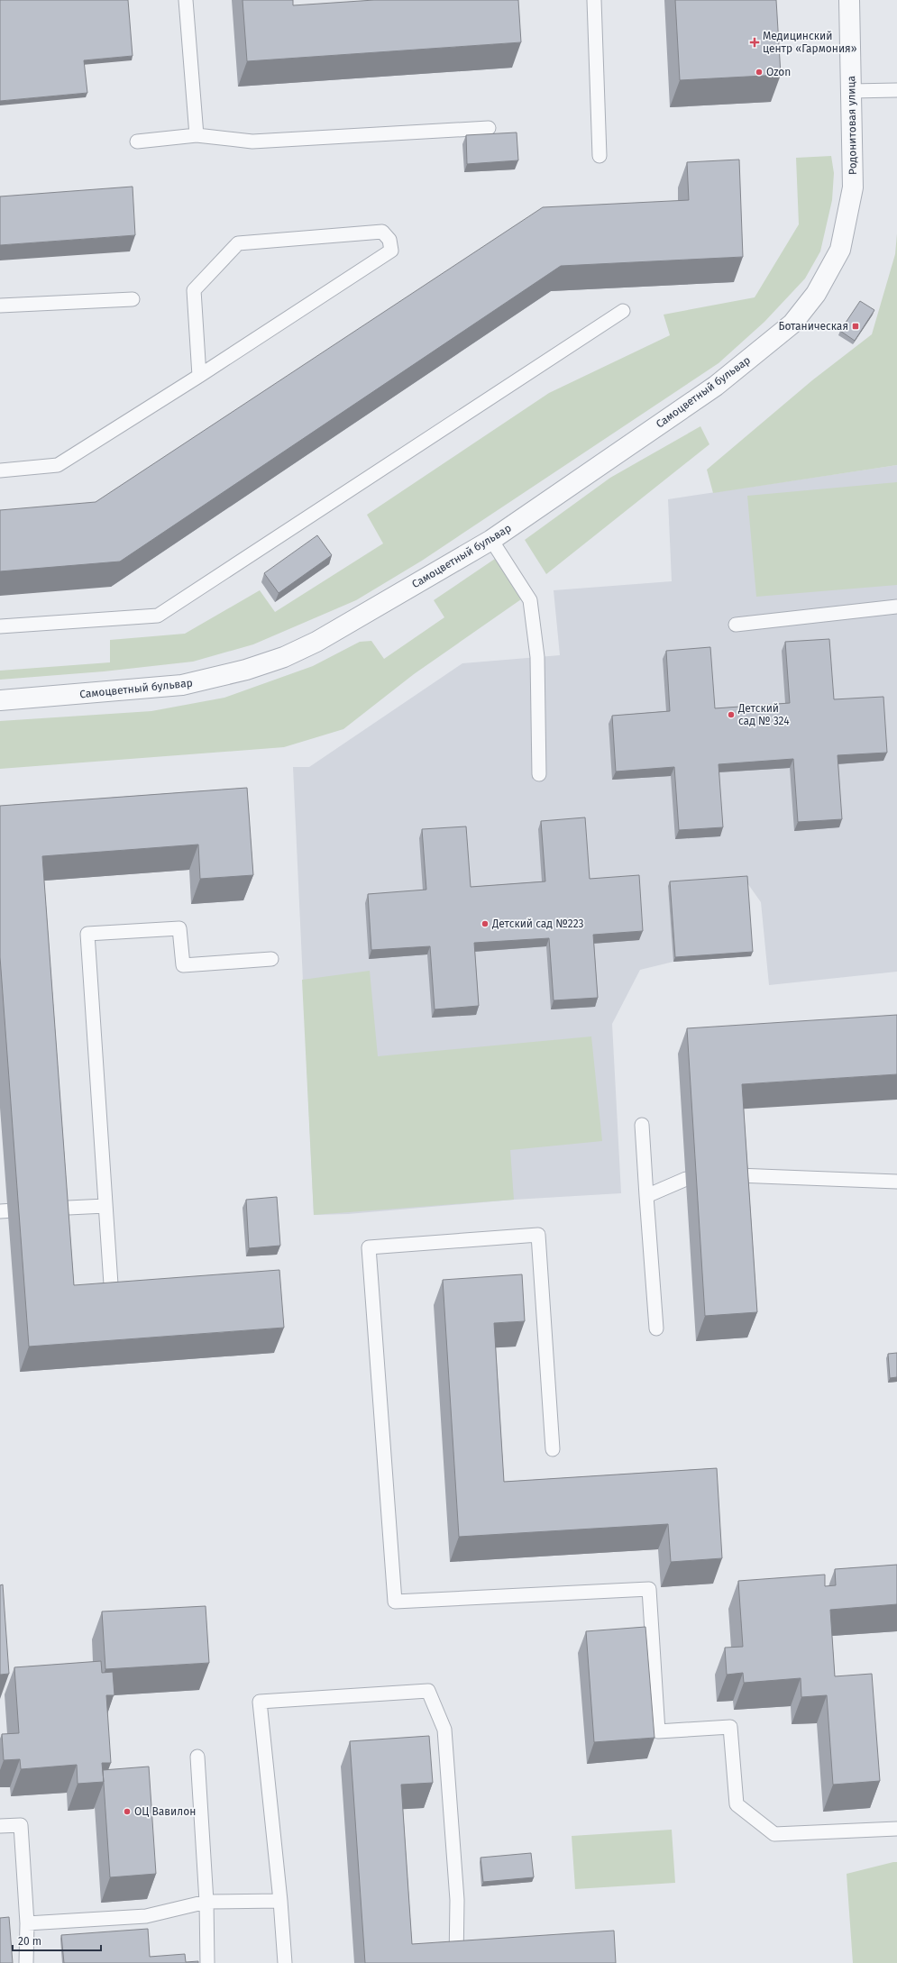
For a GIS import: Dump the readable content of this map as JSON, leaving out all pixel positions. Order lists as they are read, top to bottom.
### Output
{
  "streets": {
    "street": ["Родонитовая улица", "Самоцветный бульвар"]
  },
  "crossings": [
    ["Родонитовая улица", "Самоцветный бульвар"]
  ],
  "places": {
    "health": ["Медицинский центр «Гармония»"],
    "other": [
      "Ozon",
      "Детский сад № 324",
      "Детский сад №223",
      "ОЦ Вавилон"
    ],
    "transit": ["Ботаническая"]
  },
  "scale_bar": "20 m"
}
